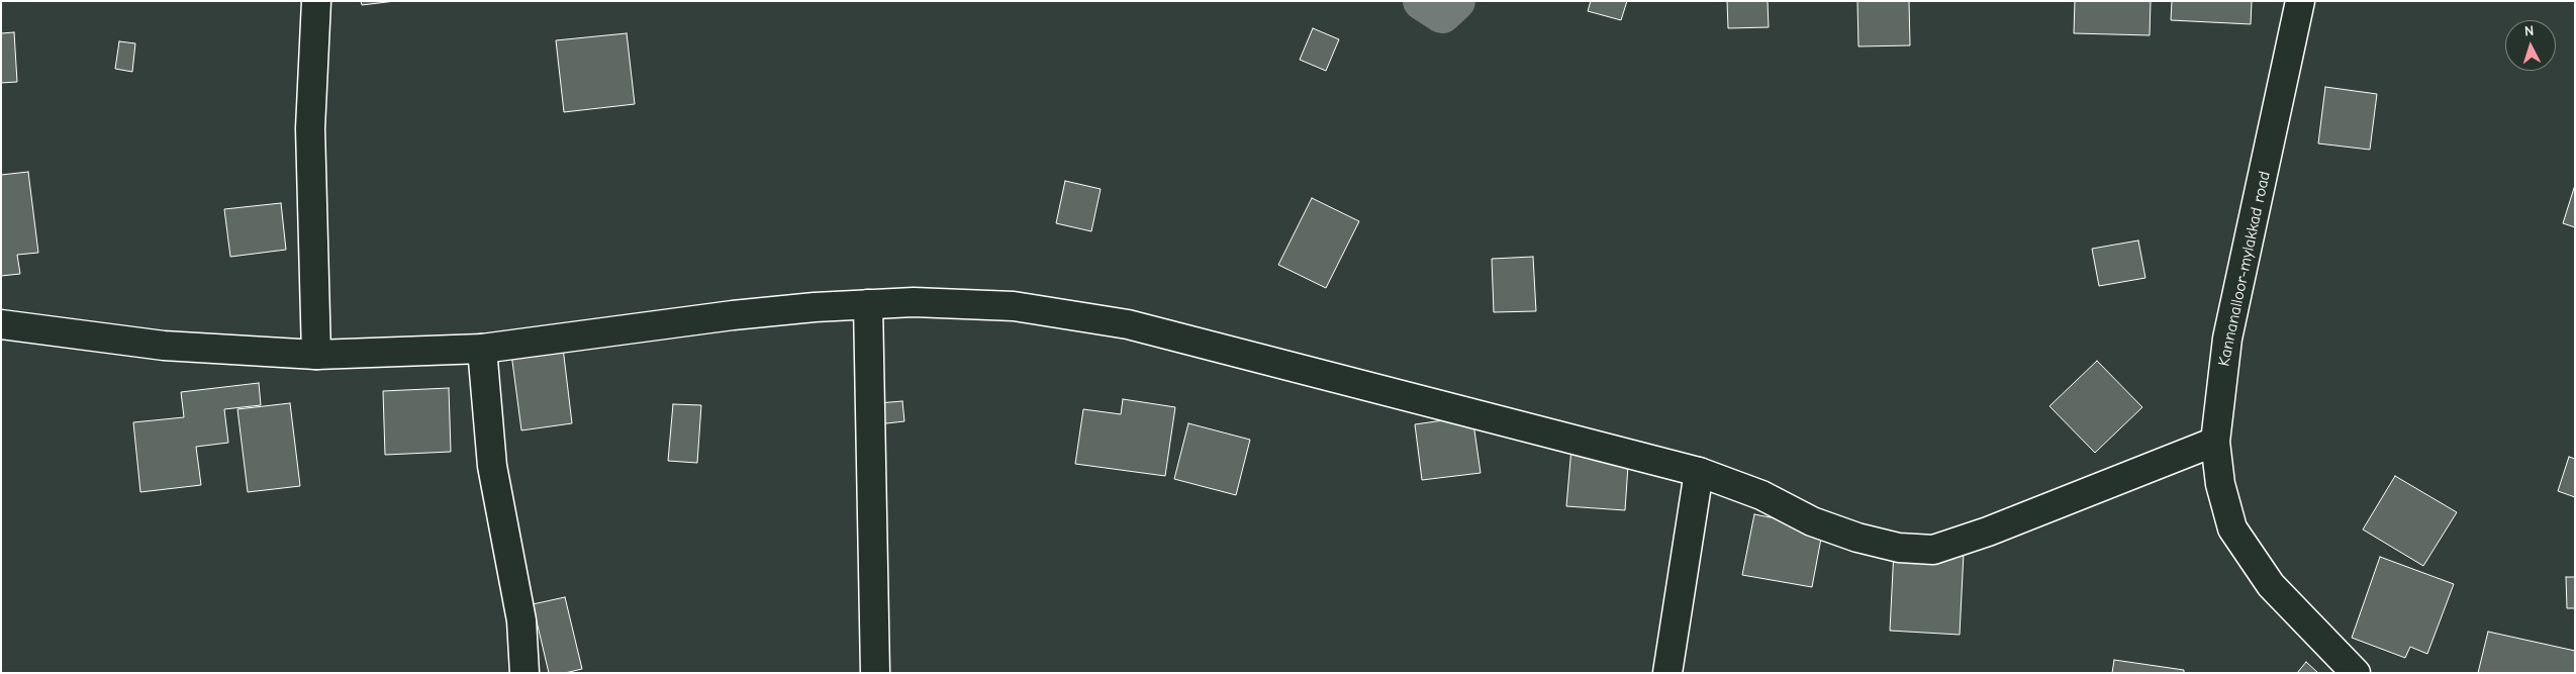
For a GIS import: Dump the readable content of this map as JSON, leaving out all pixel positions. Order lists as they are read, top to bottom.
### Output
{
  "streets": {
    "street": ["Kannanalloor-mylakkad road"]
  },
  "north": "top"
}
